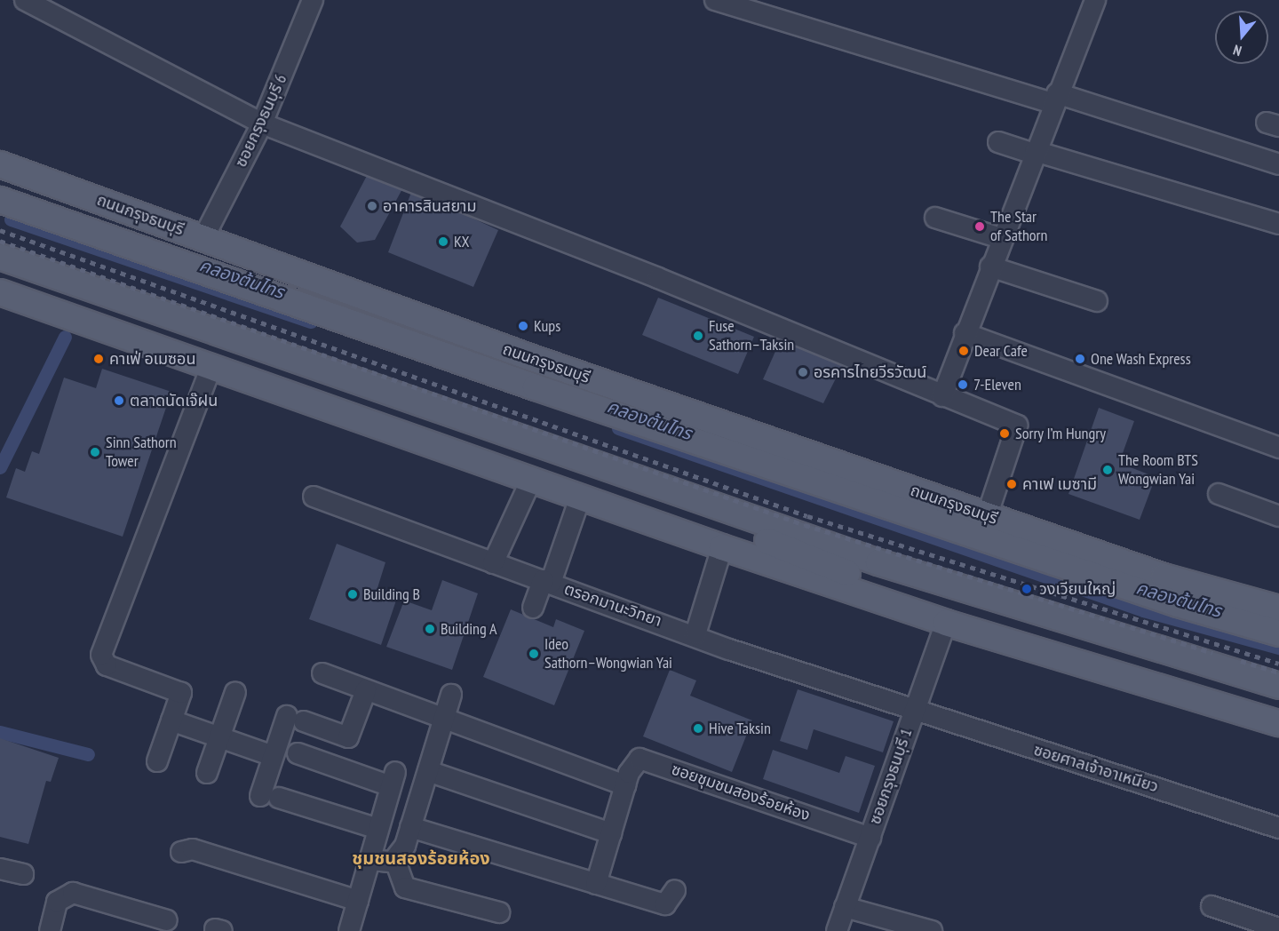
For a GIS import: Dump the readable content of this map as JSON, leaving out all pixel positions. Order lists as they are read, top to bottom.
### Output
{
  "streets": {
    "main road": ["ถนนกรุงธนบุรี"],
    "street": [
      "ซอยกรุงธนบุรี 6",
      "ตรอกมานะวิทยา",
      "ซอยศาลเจ้าอาเหนียว",
      "ซอยกรุงธนบุรี 1",
      "ซอยชุมชนสองร้อยห้อง"
    ]
  },
  "crossings": [
    ["ซอยกรุงธนบุรี 6", "ถนนกรุงธนบุรี"],
    ["ตรอกมานะวิทยา", "ซอยศาลเจ้าอาเหนียว"],
    ["ตรอกมานะวิทยา", "ซอยกรุงธนบุรี 1"],
    ["ซอยศาลเจ้าอาเหนียว", "ซอยกรุงธนบุรี 1"],
    ["ซอยกรุงธนบุรี 1", "ซอยชุมชนสองร้อยห้อง"]
  ],
  "districts": ["ชุมชนสองร้อยห้อง"],
  "water": ["คลองต้นไทร"],
  "places": [
    "อาคารสินสยาม",
    "The Star of Sathorn",
    "KX",
    "Kups",
    "Fuse Sathorn–Taksin",
    "Dear Cafe",
    "คาเฟ่ อเมซอน",
    "One Wash Express",
    "อรคารไทยวีรวัฒน์",
    "7-Eleven",
    "ตลาดนัดเจ๊ฝน",
    "Sorry I’m Hungry",
    "Sinn Sathorn Tower",
    "The Room BTS Wongwian Yai",
    "คาเฟ เมซามี",
    "วงเวียนใหญ่",
    "Building B",
    "Building A",
    "Ideo Sathorn–Wongwian Yai",
    "Hive Taksin"
  ],
  "north": "bottom"
}
